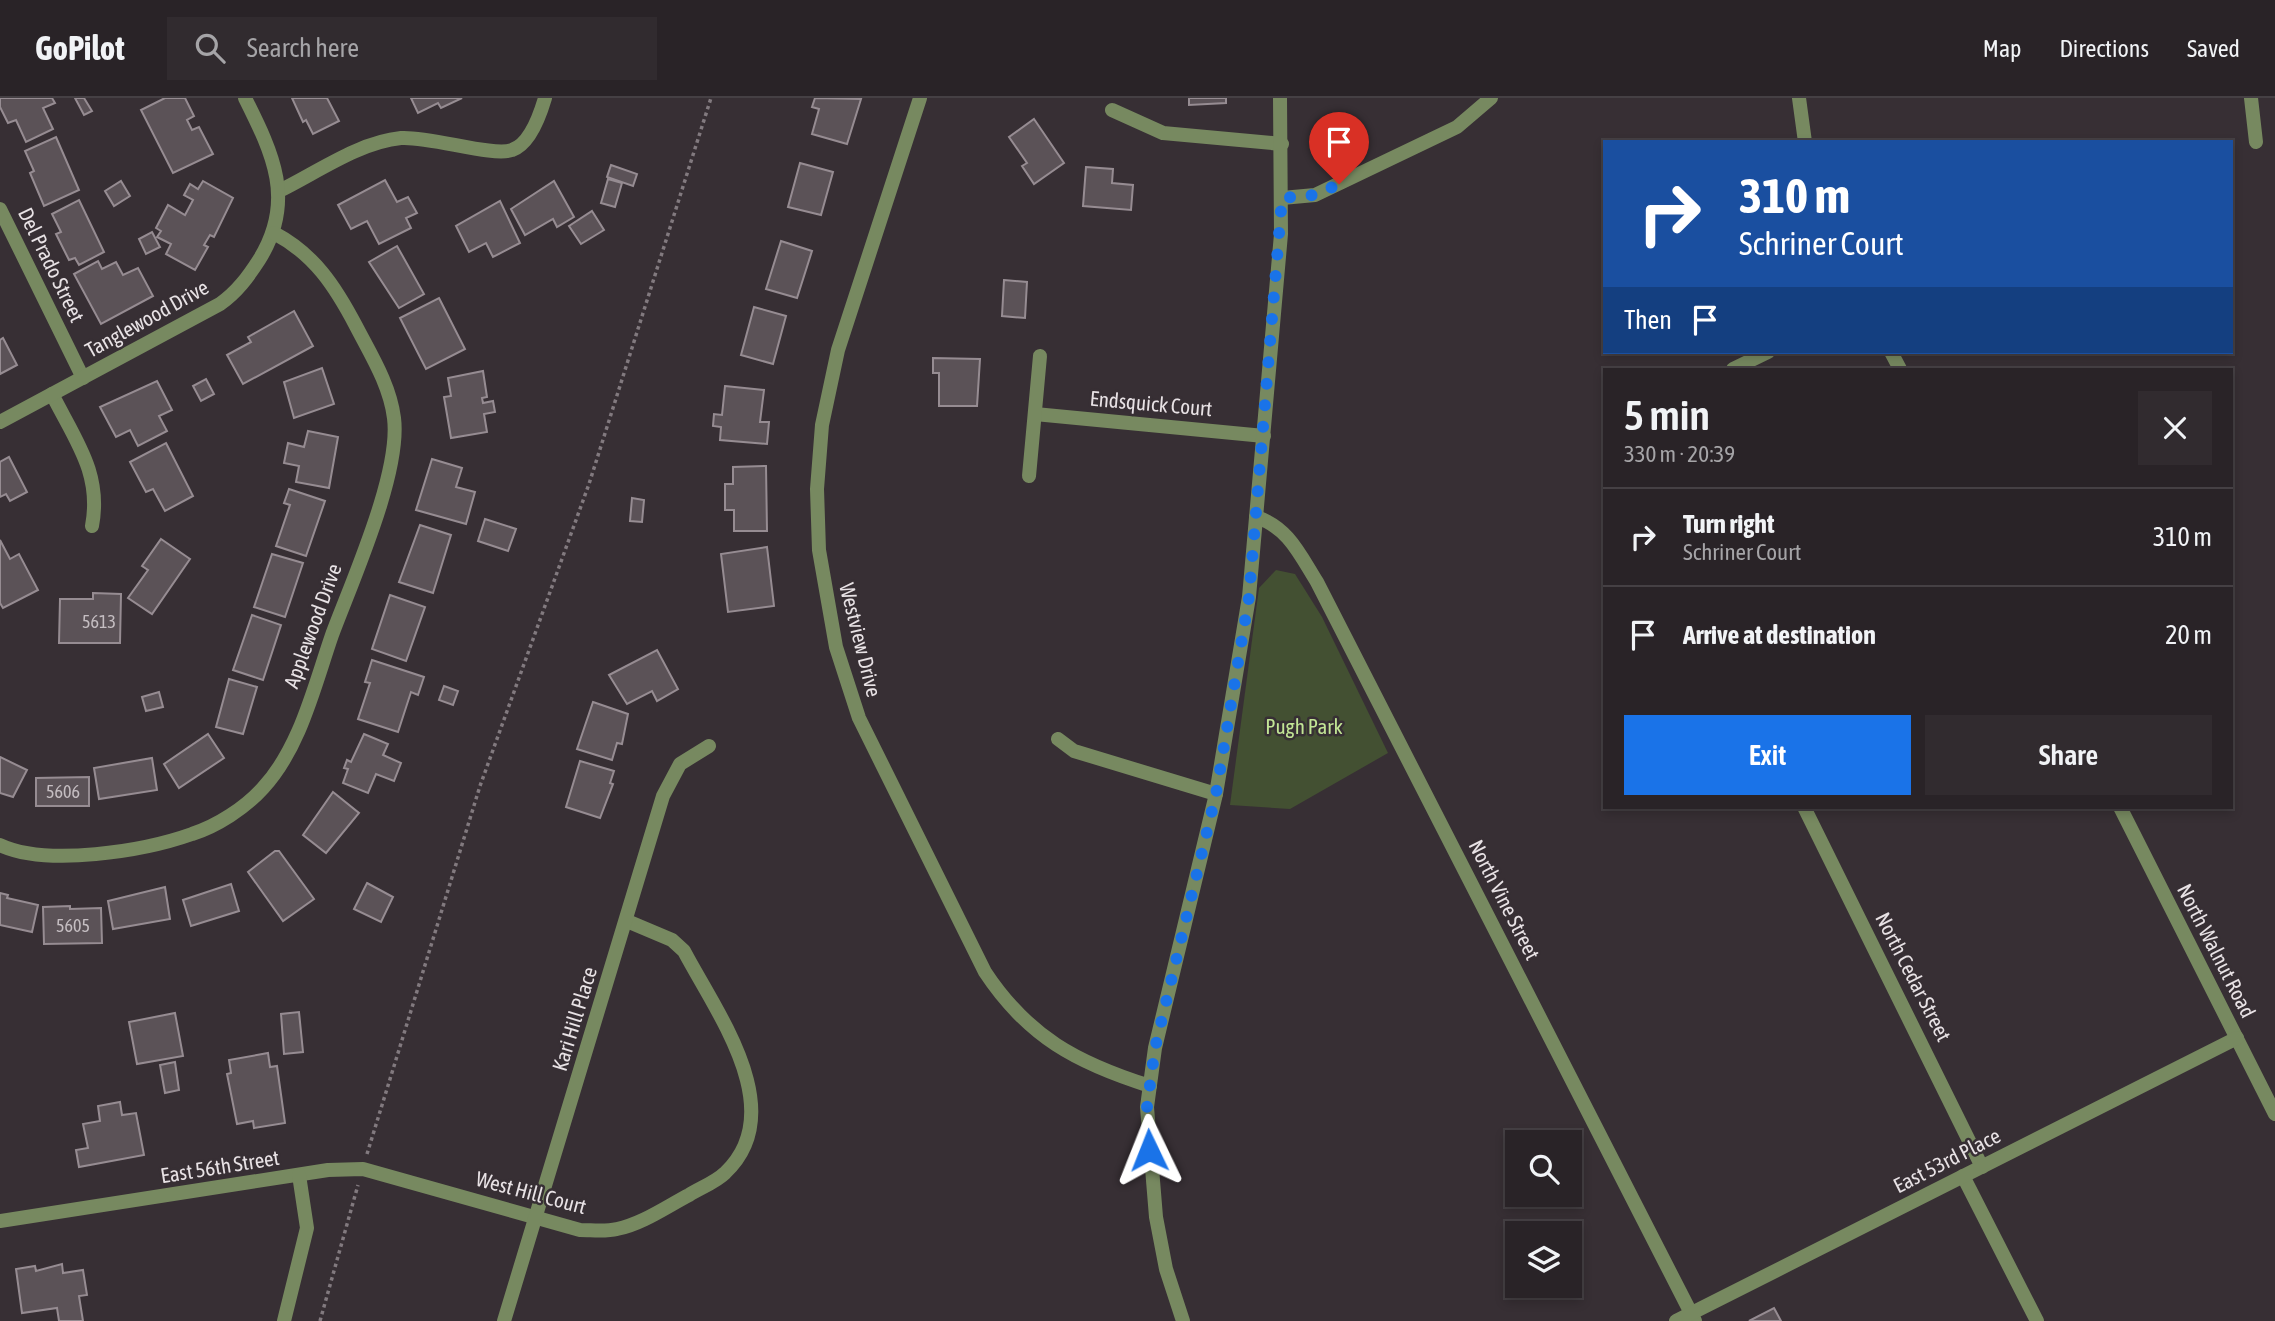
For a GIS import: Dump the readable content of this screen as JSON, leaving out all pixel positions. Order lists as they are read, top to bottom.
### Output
{
  "streets": {
    "street": [
      "Del Prado Street",
      "Tanglewood Drive",
      "Endsquick Court",
      "Applewood Drive",
      "Westview Drive",
      "North Vine Street",
      "North Walnut Road",
      "North Cedar Street",
      "Kari Hill Place",
      "East 53rd Place",
      "East 56th Street",
      "West Hill Court"
    ]
  },
  "crossings": [
    ["Del Prado Street", "Tanglewood Drive"],
    ["Tanglewood Drive", "Applewood Drive"],
    ["North Vine Street", "East 53rd Place"],
    ["North Walnut Road", "East 53rd Place"],
    ["North Cedar Street", "East 53rd Place"],
    ["Kari Hill Place", "West Hill Court"],
    ["East 56th Street", "West Hill Court"]
  ],
  "parks": ["Pugh Park"],
  "house_numbers": ["5613", "5606", "5605"],
  "page": {
    "header": "GoPilot",
    "search": "Search here",
    "nav": ["Map", "Directions", "Saved"],
    "turn": ["310 m", "Schriner Court"],
    "then": "Then",
    "heading": ["5 min", "330 m · 20:39"],
    "list": [
      {
        "name": "Turn right",
        "note": "Schriner Court",
        "value": "310 m"
      },
      {
        "name": "Arrive at destination",
        "value": "20 m"
      }
    ],
    "buttons": ["Exit", "Share"]
  }
}
